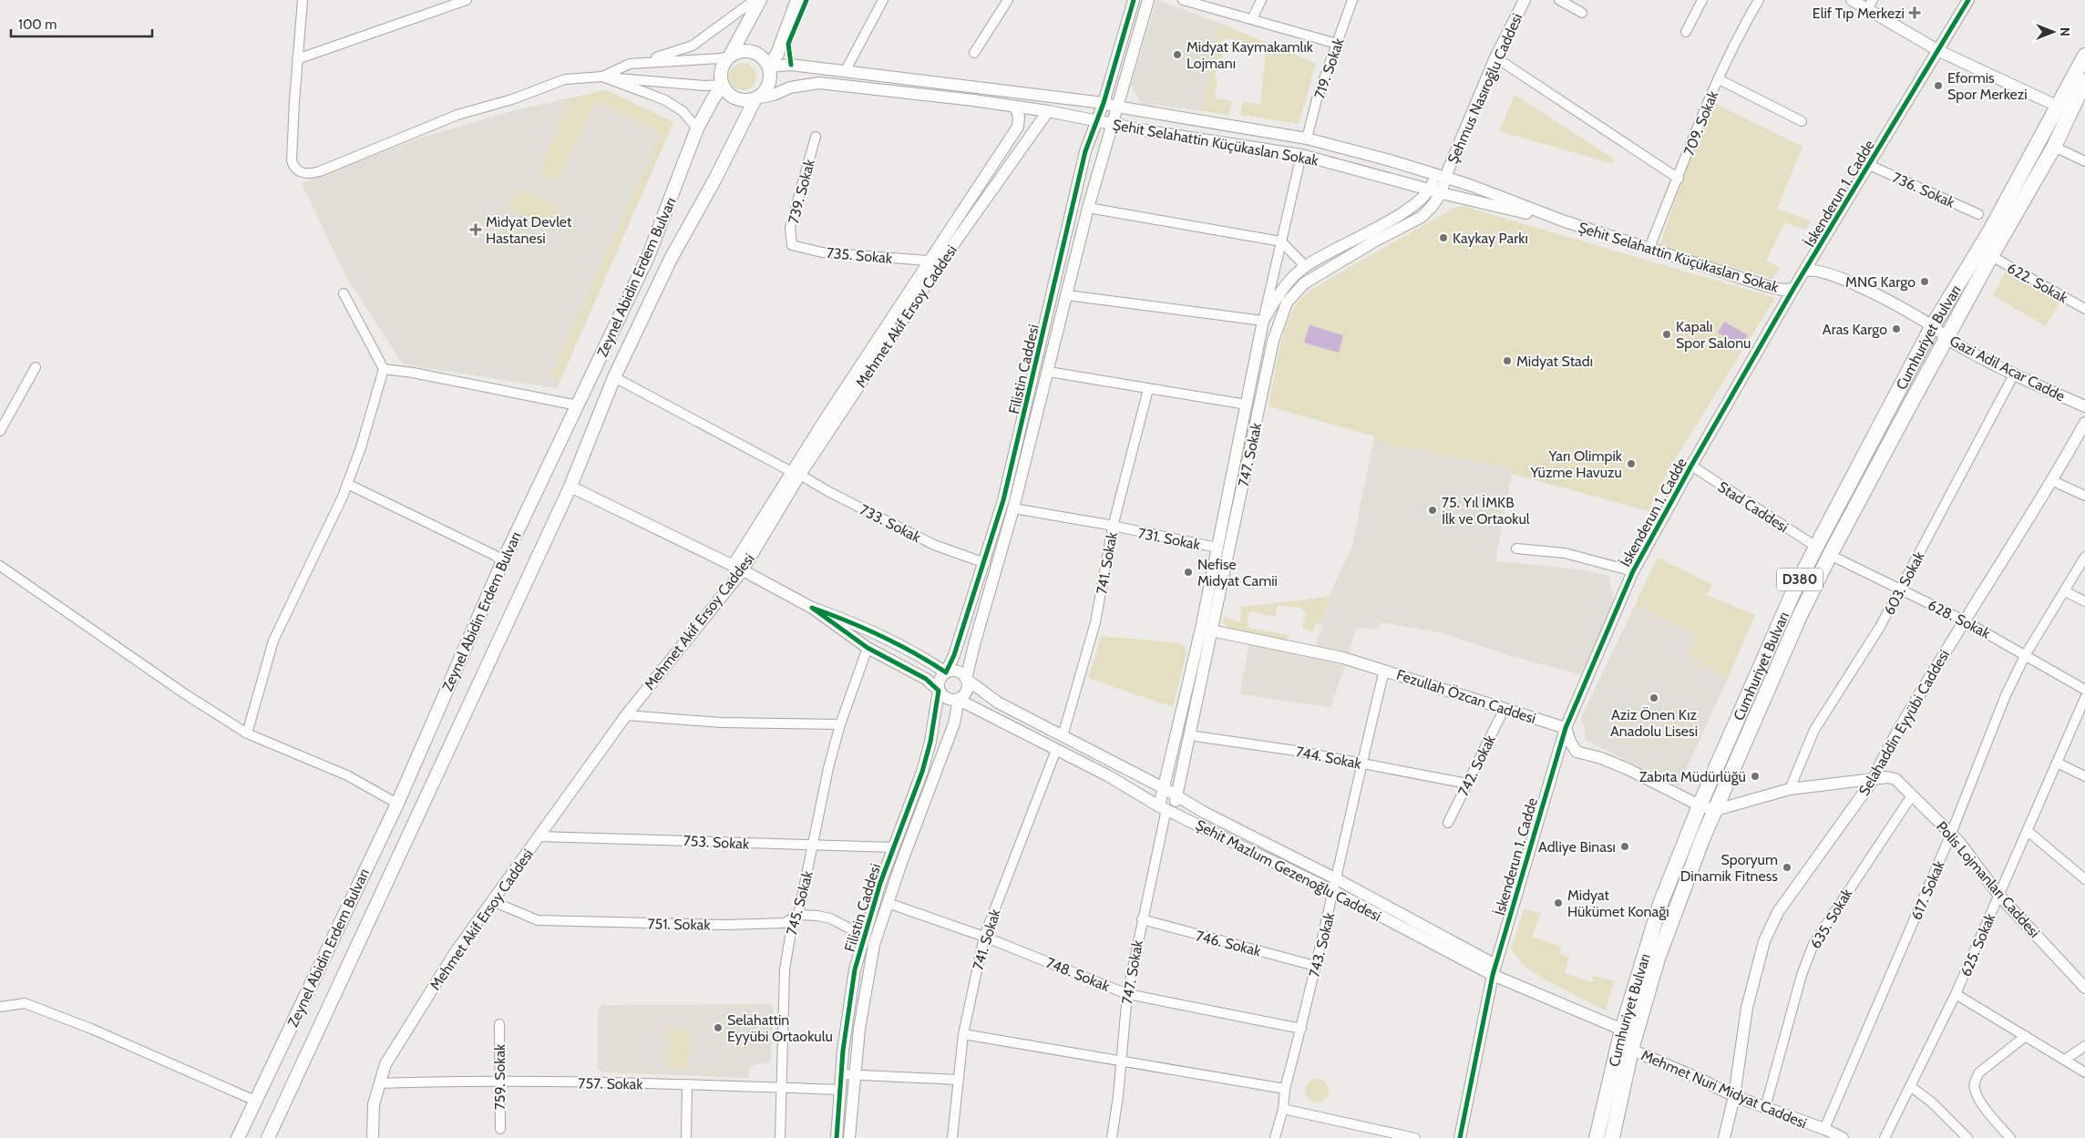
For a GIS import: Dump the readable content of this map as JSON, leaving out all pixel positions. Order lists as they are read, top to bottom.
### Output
{
  "streets": {
    "main road": ["Zeynel Abidin Erdem Bulvarı", "Cumhuriyet Bulvarı", "D380"],
    "street": [
      "719. Sokak",
      "Şehmus Nasıroğlu Caddesi",
      "709. Sokak",
      "Şehit Selahattin Küçükaslan Sokak",
      "736. Sokak",
      "739. Sokak",
      "İskenderun 1. Cadde",
      "735. Sokak",
      "622. Sokak",
      "Mehmet Akif Ersoy Caddesi",
      "Gazi Adil Acar Cadde",
      "Filistin Caddesi",
      "747. Sokak",
      "Stad Caddesi",
      "733. Sokak",
      "731. Sokak",
      "741. Sokak",
      "603. Sokak",
      "628. Sokak",
      "Fezullah Özcan Caddesi",
      "Selahaddin Eyyübi Caddesi",
      "744. Sokak",
      "742. Sokak",
      "753. Sokak",
      "Şehit Mazlum Gezenoğlu Caddesi",
      "Polis Lojmanları Caddesi",
      "617. Sokak",
      "745. Sokak",
      "635. Sokak",
      "751. Sokak",
      "746. Sokak",
      "743. Sokak",
      "625. Sokak",
      "748. Sokak",
      "759. Sokak",
      "757. Sokak",
      "Mehmet Nuri Midyat Caddesi"
    ]
  },
  "crossings": [
    ["719. Sokak", "Şehit Selahattin Küçükaslan Sokak"],
    ["Şehmus Nasıroğlu Caddesi", "Şehit Selahattin Küçükaslan Sokak"],
    ["Şehmus Nasıroğlu Caddesi", "747. Sokak"],
    ["709. Sokak", "Şehit Selahattin Küçükaslan Sokak"],
    ["Şehit Selahattin Küçükaslan Sokak", "İskenderun 1. Cadde"],
    ["Şehit Selahattin Küçükaslan Sokak", "Zeynel Abidin Erdem Bulvarı"],
    ["Şehit Selahattin Küçükaslan Sokak", "Mehmet Akif Ersoy Caddesi"],
    ["Şehit Selahattin Küçükaslan Sokak", "Filistin Caddesi"],
    ["Şehit Selahattin Küçükaslan Sokak", "747. Sokak"],
    ["736. Sokak", "İskenderun 1. Cadde"],
    ["739. Sokak", "735. Sokak"],
    ["İskenderun 1. Cadde", "Stad Caddesi"],
    ["İskenderun 1. Cadde", "Fezullah Özcan Caddesi"],
    ["İskenderun 1. Cadde", "Şehit Mazlum Gezenoğlu Caddesi"],
    ["Zeynel Abidin Erdem Bulvarı", "733. Sokak"],
    ["622. Sokak", "Cumhuriyet Bulvarı"],
    ["Mehmet Akif Ersoy Caddesi", "733. Sokak"],
    ["Mehmet Akif Ersoy Caddesi", "753. Sokak"],
    ["Mehmet Akif Ersoy Caddesi", "751. Sokak"],
    ["Mehmet Akif Ersoy Caddesi", "757. Sokak"],
    ["Cumhuriyet Bulvarı", "Gazi Adil Acar Cadde"],
    ["Cumhuriyet Bulvarı", "Stad Caddesi"],
    ["Cumhuriyet Bulvarı", "628. Sokak"],
    ["Cumhuriyet Bulvarı", "Şehit Mazlum Gezenoğlu Caddesi"],
    ["Cumhuriyet Bulvarı", "Polis Lojmanları Caddesi"],
    ["Cumhuriyet Bulvarı", "Mehmet Nuri Midyat Caddesi"],
    ["Gazi Adil Acar Cadde", "603. Sokak"],
    ["Filistin Caddesi", "733. Sokak"],
    ["Filistin Caddesi", "731. Sokak"],
    ["Filistin Caddesi", "753. Sokak"],
    ["Filistin Caddesi", "Şehit Mazlum Gezenoğlu Caddesi"],
    ["Filistin Caddesi", "751. Sokak"],
    ["Filistin Caddesi", "748. Sokak"],
    ["Filistin Caddesi", "757. Sokak"],
    ["747. Sokak", "Fezullah Özcan Caddesi"],
    ["747. Sokak", "744. Sokak"],
    ["747. Sokak", "Şehit Mazlum Gezenoğlu Caddesi"],
    ["747. Sokak", "746. Sokak"],
    ["747. Sokak", "748. Sokak"],
    ["731. Sokak", "741. Sokak"],
    ["741. Sokak", "Şehit Mazlum Gezenoğlu Caddesi"],
    ["741. Sokak", "748. Sokak"],
    ["603. Sokak", "628. Sokak"],
    ["603. Sokak", "Polis Lojmanları Caddesi"],
    ["628. Sokak", "Selahaddin Eyyübi Caddesi"],
    ["628. Sokak", "617. Sokak"],
    ["Fezullah Özcan Caddesi", "742. Sokak"],
    ["Fezullah Özcan Caddesi", "743. Sokak"],
    ["Selahaddin Eyyübi Caddesi", "Polis Lojmanları Caddesi"],
    ["Selahaddin Eyyübi Caddesi", "Mehmet Nuri Midyat Caddesi"],
    ["744. Sokak", "742. Sokak"],
    ["744. Sokak", "743. Sokak"],
    ["753. Sokak", "745. Sokak"],
    ["Şehit Mazlum Gezenoğlu Caddesi", "743. Sokak"],
    ["Polis Lojmanları Caddesi", "617. Sokak"],
    ["Polis Lojmanları Caddesi", "635. Sokak"],
    ["Polis Lojmanları Caddesi", "625. Sokak"],
    ["617. Sokak", "Mehmet Nuri Midyat Caddesi"],
    ["745. Sokak", "751. Sokak"],
    ["745. Sokak", "757. Sokak"],
    ["635. Sokak", "Mehmet Nuri Midyat Caddesi"],
    ["746. Sokak", "743. Sokak"],
    ["743. Sokak", "748. Sokak"],
    ["759. Sokak", "757. Sokak"]
  ],
  "places": {
    "health": ["Elif Tıp Merkezi", "Midyat Devlet Hastanesi"],
    "other": [
      "Midyat Kaymakamlık Lojmanı",
      "Eformis Spor Merkezi",
      "Kaykay Parkı",
      "MNG Kargo",
      "Aras Kargo",
      "Kapalı Spor Salonu",
      "Midyat Stadı",
      "Yarı Olimpik Yüzme Havuzu",
      "75. Yıl İMKB İlk ve Ortaokul",
      "Nefise Midyat Camii",
      "Aziz Önen Kız Anadolu Lisesi",
      "Zabıta Müdürlüğü",
      "Adliye Binası",
      "Sporyum Dinamik Fitness",
      "Midyat Hükümet Konağı",
      "Selahattin Eyyübi Ortaokulu"
    ]
  },
  "scale_bar": "100 m",
  "north": "right"
}
